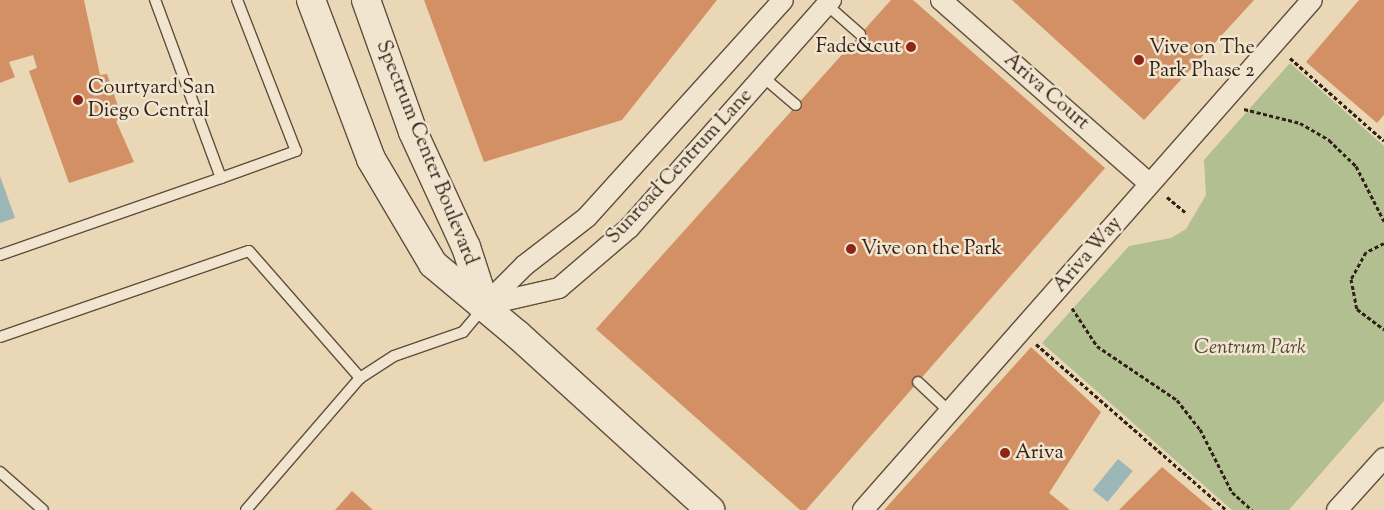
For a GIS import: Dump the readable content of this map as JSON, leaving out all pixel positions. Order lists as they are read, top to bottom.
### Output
{
  "streets": {
    "street": [
      "Ariva Court",
      "Spectrum Center Boulevard",
      "Sunroad Centrum Lane",
      "Ariva Way"
    ]
  },
  "crossings": [
    ["Ariva Court", "Ariva Way"],
    ["Spectrum Center Boulevard", "Sunroad Centrum Lane"]
  ],
  "parks": ["Centrum Park"],
  "places": [
    "Fade&cut",
    "Vive on The Park Phase 2",
    "Courtyard San Diego Central",
    "Vive on the Park",
    "Ariva"
  ]
}
